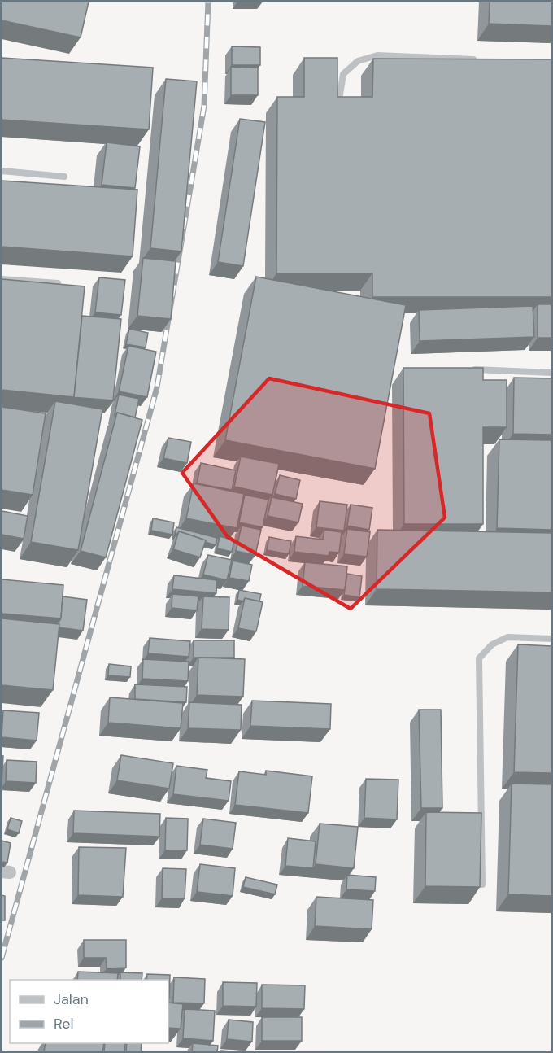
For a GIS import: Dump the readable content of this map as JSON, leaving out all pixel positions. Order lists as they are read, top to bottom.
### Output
{
  "legend": ["Jalan", "Rel"]
}
